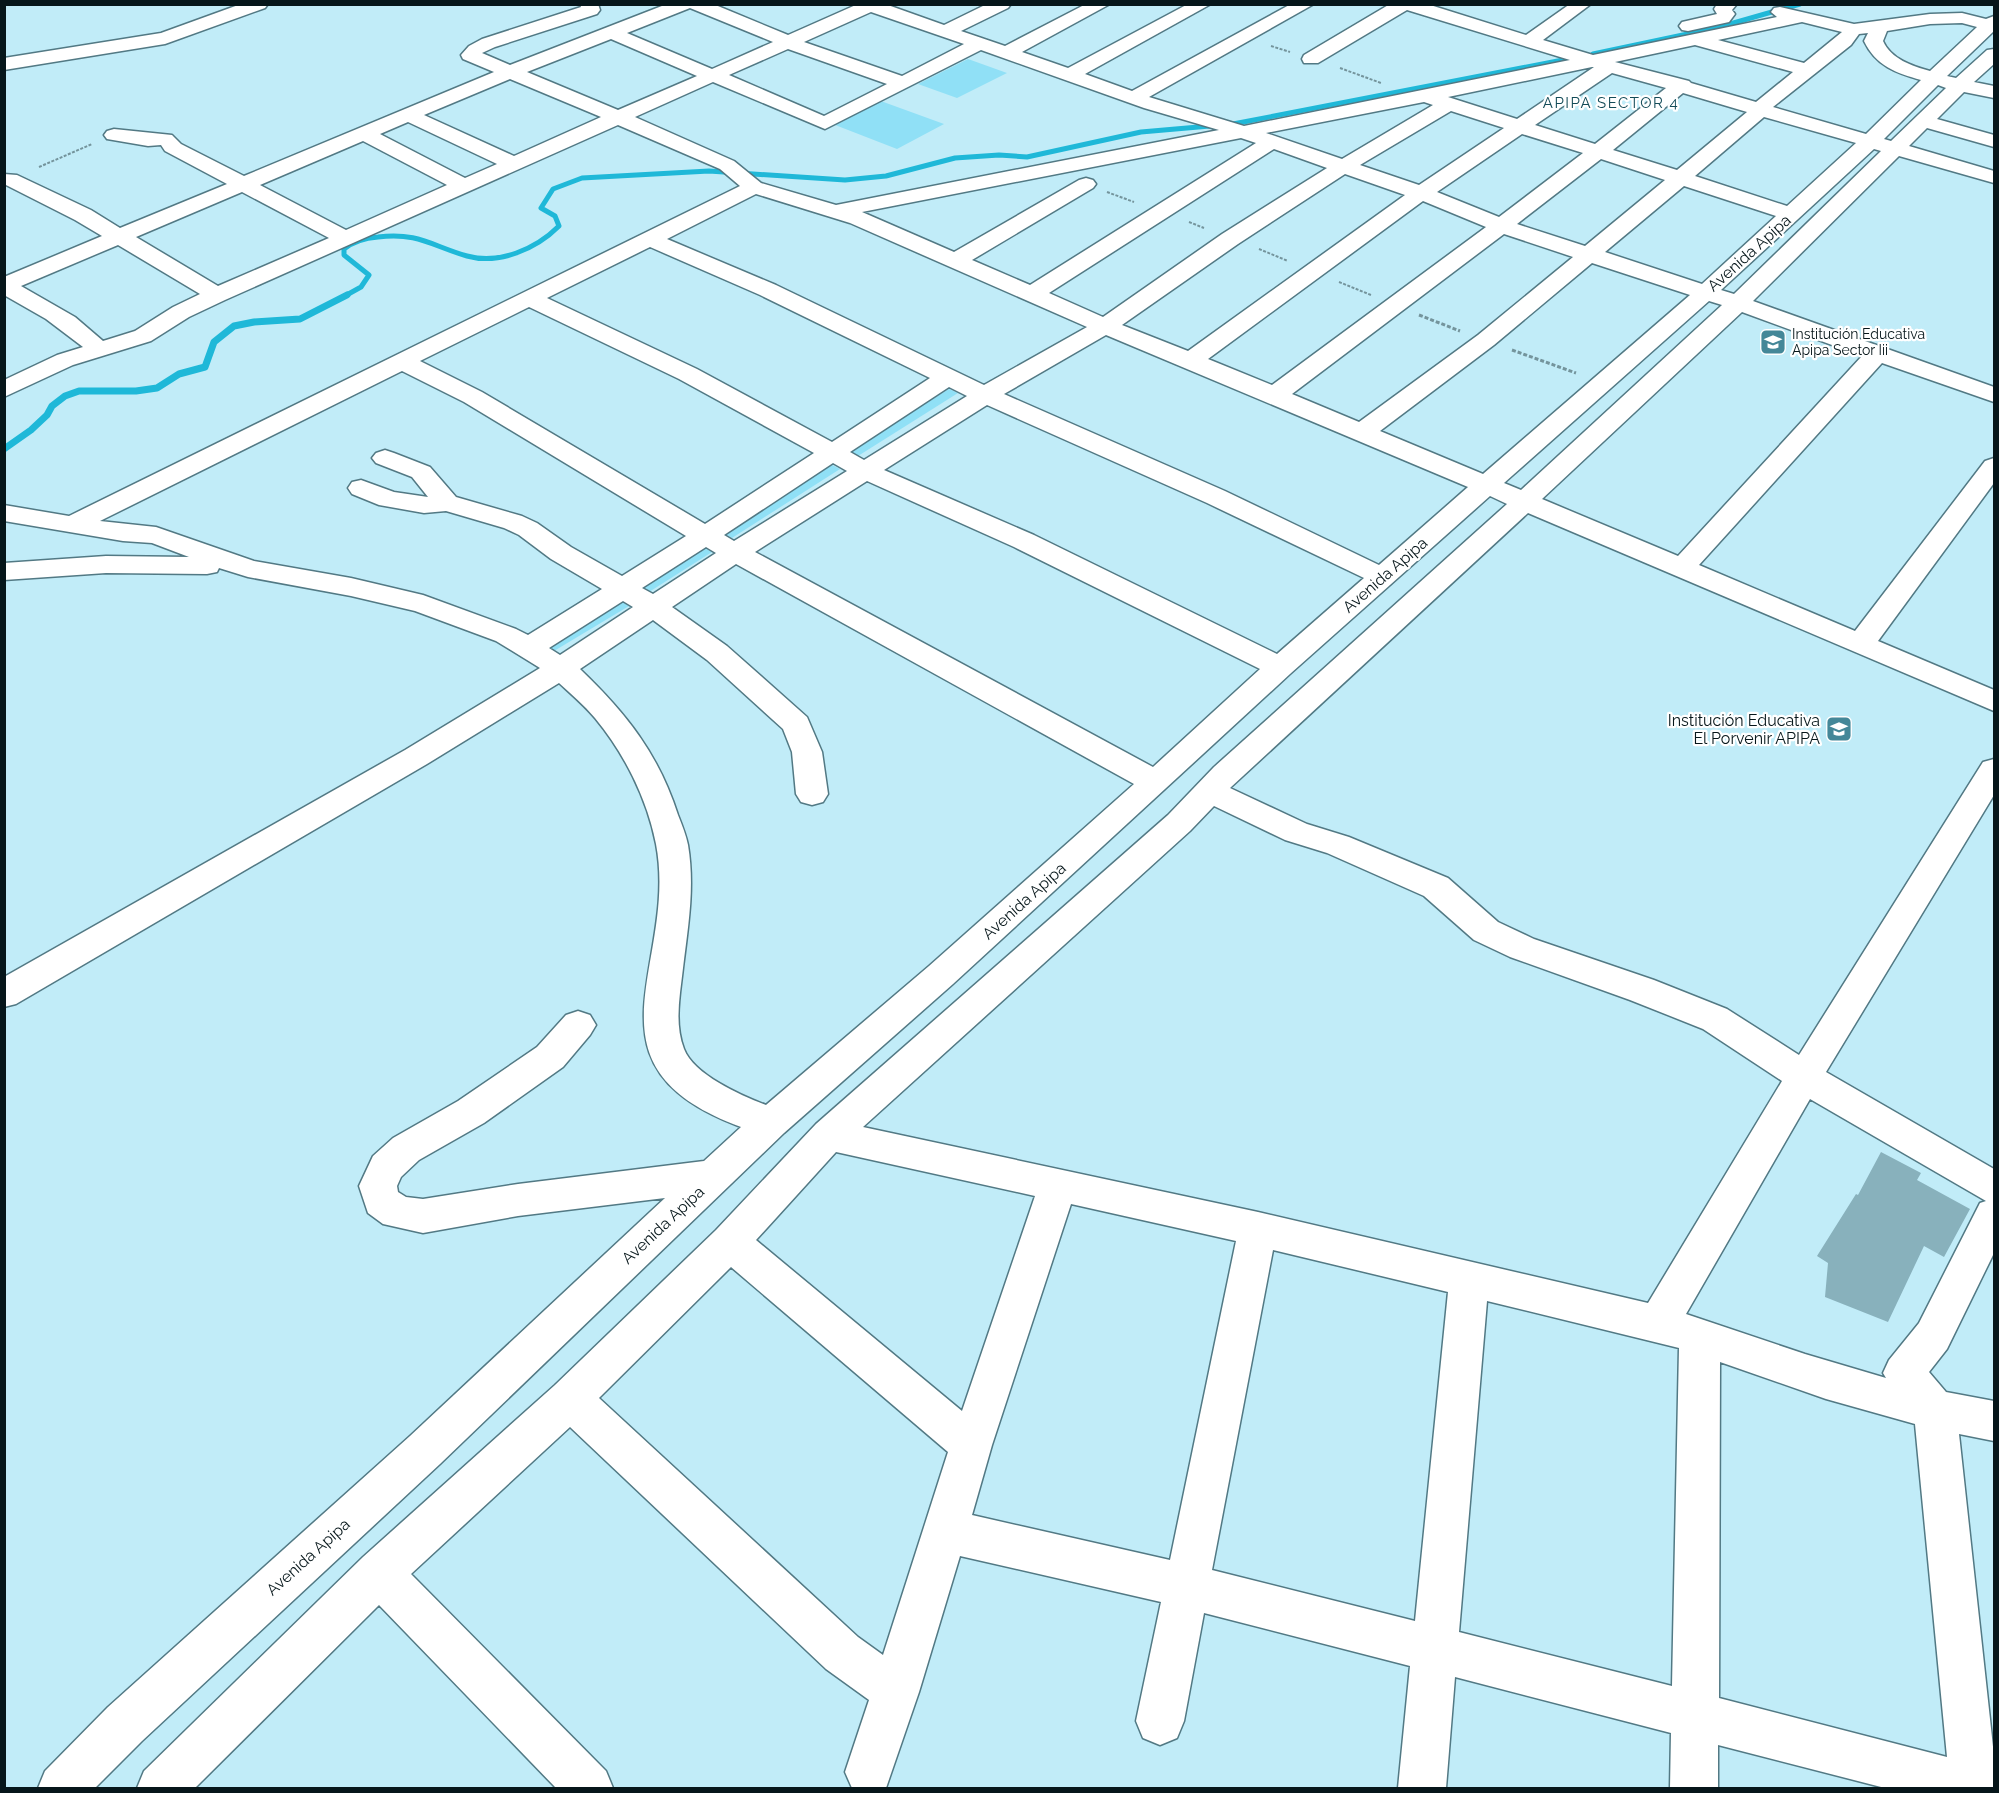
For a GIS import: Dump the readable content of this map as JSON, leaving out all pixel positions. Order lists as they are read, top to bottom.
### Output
{
  "streets": {
    "street": ["Avenida Apipa"]
  },
  "districts": ["APIPA SECTOR 4"],
  "places": {
    "school or university": ["Institución Educativa Apipa Sector Iii", "Institución Educativa El Porvenir APIPA"]
  }
}
